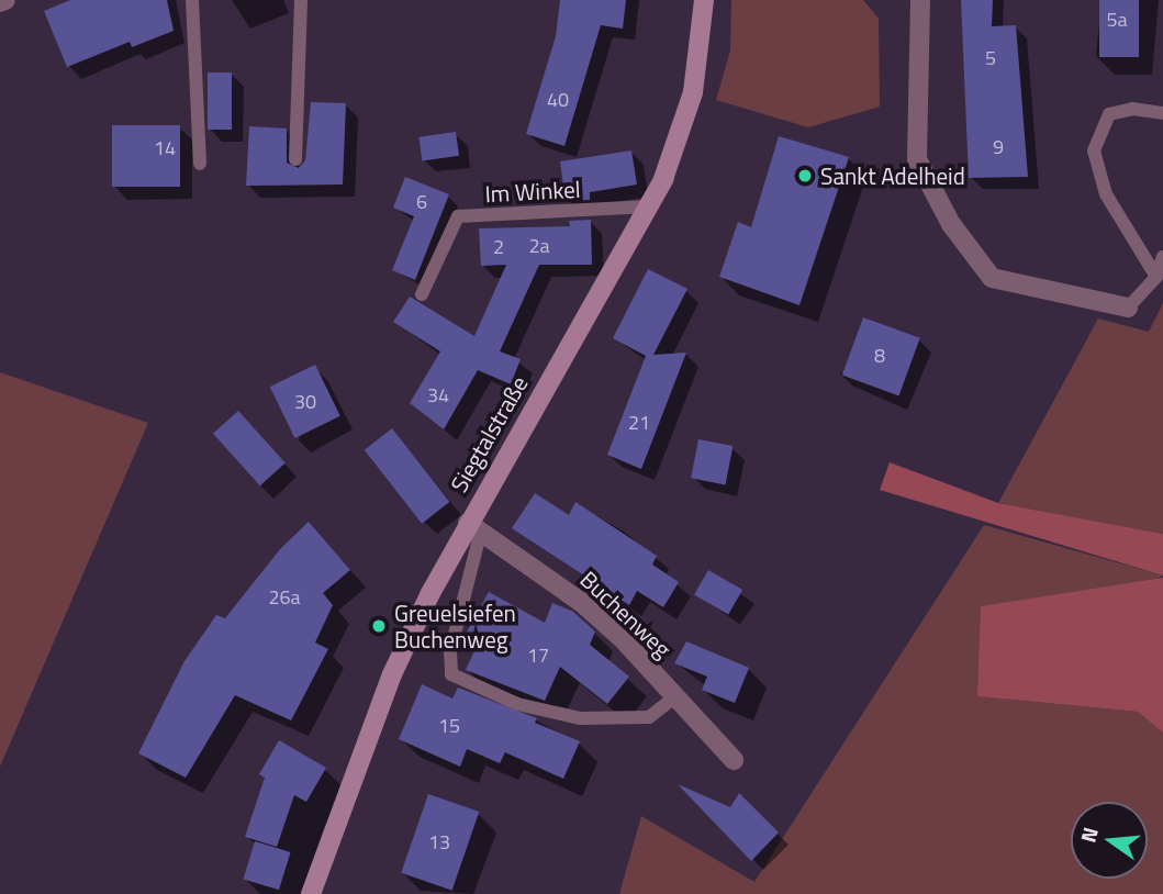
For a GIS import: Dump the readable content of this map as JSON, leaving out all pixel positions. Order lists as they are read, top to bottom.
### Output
{
  "streets": {
    "main road": ["Siegtalstraße"],
    "street": ["Buchenweg"],
    "lane": ["Im Winkel"]
  },
  "crossings": [
    ["Im Winkel", "Siegtalstraße"],
    ["Siegtalstraße", "Buchenweg"]
  ],
  "places": ["Sankt Adelheid", "Greuelsiefen Buchenweg"],
  "house_numbers": [
    "5a",
    "5",
    "40",
    "9",
    "14",
    "6",
    "2a",
    "2",
    "8",
    "34",
    "30",
    "21",
    "26a",
    "17",
    "15",
    "13"
  ],
  "north": "left"
}
